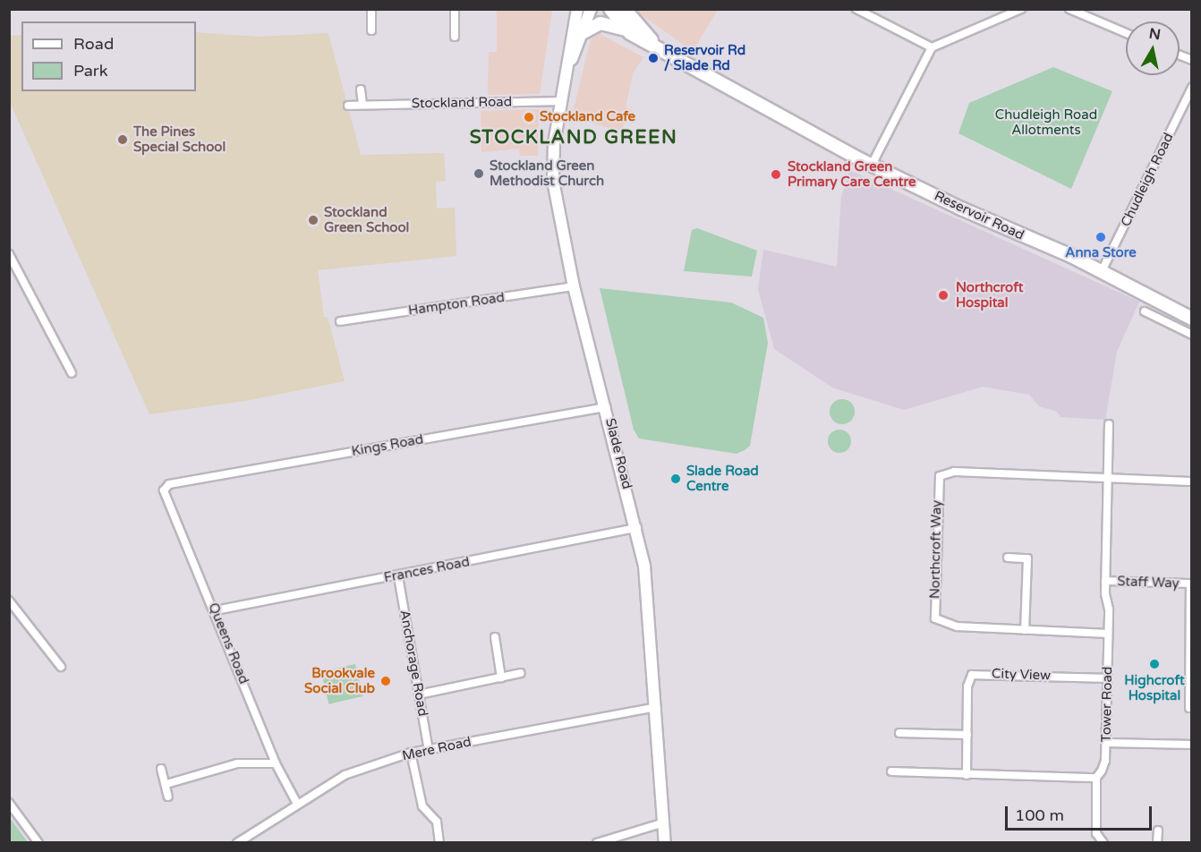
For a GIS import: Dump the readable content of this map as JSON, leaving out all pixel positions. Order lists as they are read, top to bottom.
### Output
{
  "streets": {
    "main road": ["Reservoir Road"],
    "street": [
      "Stockland Road",
      "Chudleigh Road",
      "Hampton Road",
      "Kings Road",
      "Slade Road",
      "Northcroft Way",
      "Frances Road",
      "Staff Way",
      "Queens Road",
      "Anchorage Road",
      "City View",
      "Tower Road",
      "Mere Road"
    ]
  },
  "crossings": [
    ["Stockland Road", "Slade Road"],
    ["Chudleigh Road", "Reservoir Road"],
    ["Hampton Road", "Slade Road"],
    ["Kings Road", "Slade Road"],
    ["Kings Road", "Queens Road"],
    ["Slade Road", "Frances Road"],
    ["Slade Road", "Mere Road"],
    ["Northcroft Way", "Tower Road"],
    ["Frances Road", "Queens Road"],
    ["Frances Road", "Anchorage Road"],
    ["Staff Way", "Tower Road"],
    ["Queens Road", "Mere Road"],
    ["Anchorage Road", "Mere Road"],
    ["City View", "Tower Road"]
  ],
  "districts": ["STOCKLAND GREEN"],
  "parks": ["Chudleigh Road Allotments"],
  "places": [
    "Reservoir Rd / Slade Rd",
    "Stockland Cafe",
    "The Pines Special School",
    "Stockland Green Methodist Church",
    "Stockland Green Primary Care Centre",
    "Stockland Green School",
    "Anna Store",
    "Northcroft Hospital",
    "Slade Road Centre",
    "Highcroft Hospital",
    "Brookvale Social Club"
  ],
  "legend": ["Road", "Park"],
  "scale_bar": "100 m",
  "north": "top"
}
